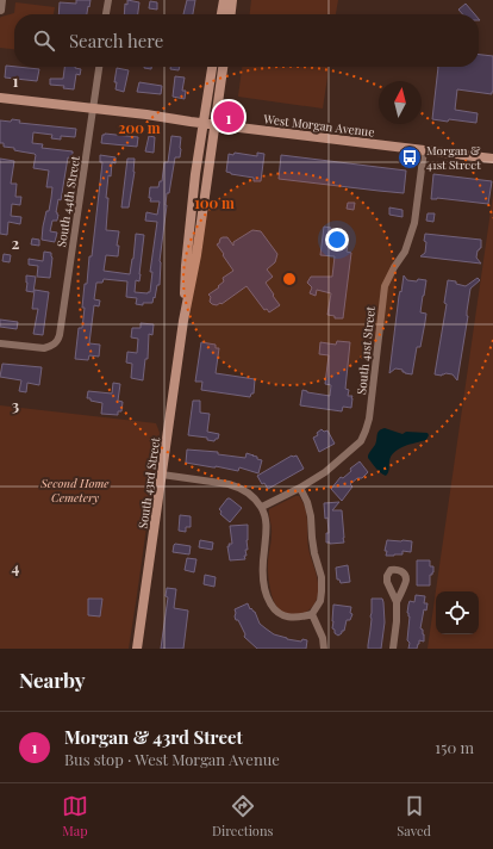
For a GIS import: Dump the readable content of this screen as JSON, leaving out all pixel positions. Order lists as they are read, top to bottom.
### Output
{
  "streets": {
    "main road": ["West Morgan Avenue", "South 43rd Street"],
    "street": ["South 44th Street", "South 41st Street"]
  },
  "crossings": [
    ["West Morgan Avenue", "South 44th Street"],
    ["West Morgan Avenue", "South 41st Street"],
    ["West Morgan Avenue", "South 43rd Street"]
  ],
  "parks": ["Second Home Cemetery"],
  "places": {
    "bus stop": ["Morgan & 41st Street"]
  },
  "north": "top",
  "page": {
    "search": "Search here",
    "pins": "1",
    "heading": "Nearby",
    "list": [
      {
        "mark": "1",
        "name": "Morgan & 43rd Street",
        "note": "Bus stop · West Morgan Avenue",
        "value": "150 m"
      }
    ],
    "nav": ["Map", "Directions", "Saved"]
  },
  "grid": {
    "rows": [
      "1",
      "2",
      "3",
      "4"
    ]
  },
  "rings": ["200 m", "100 m"]
}
